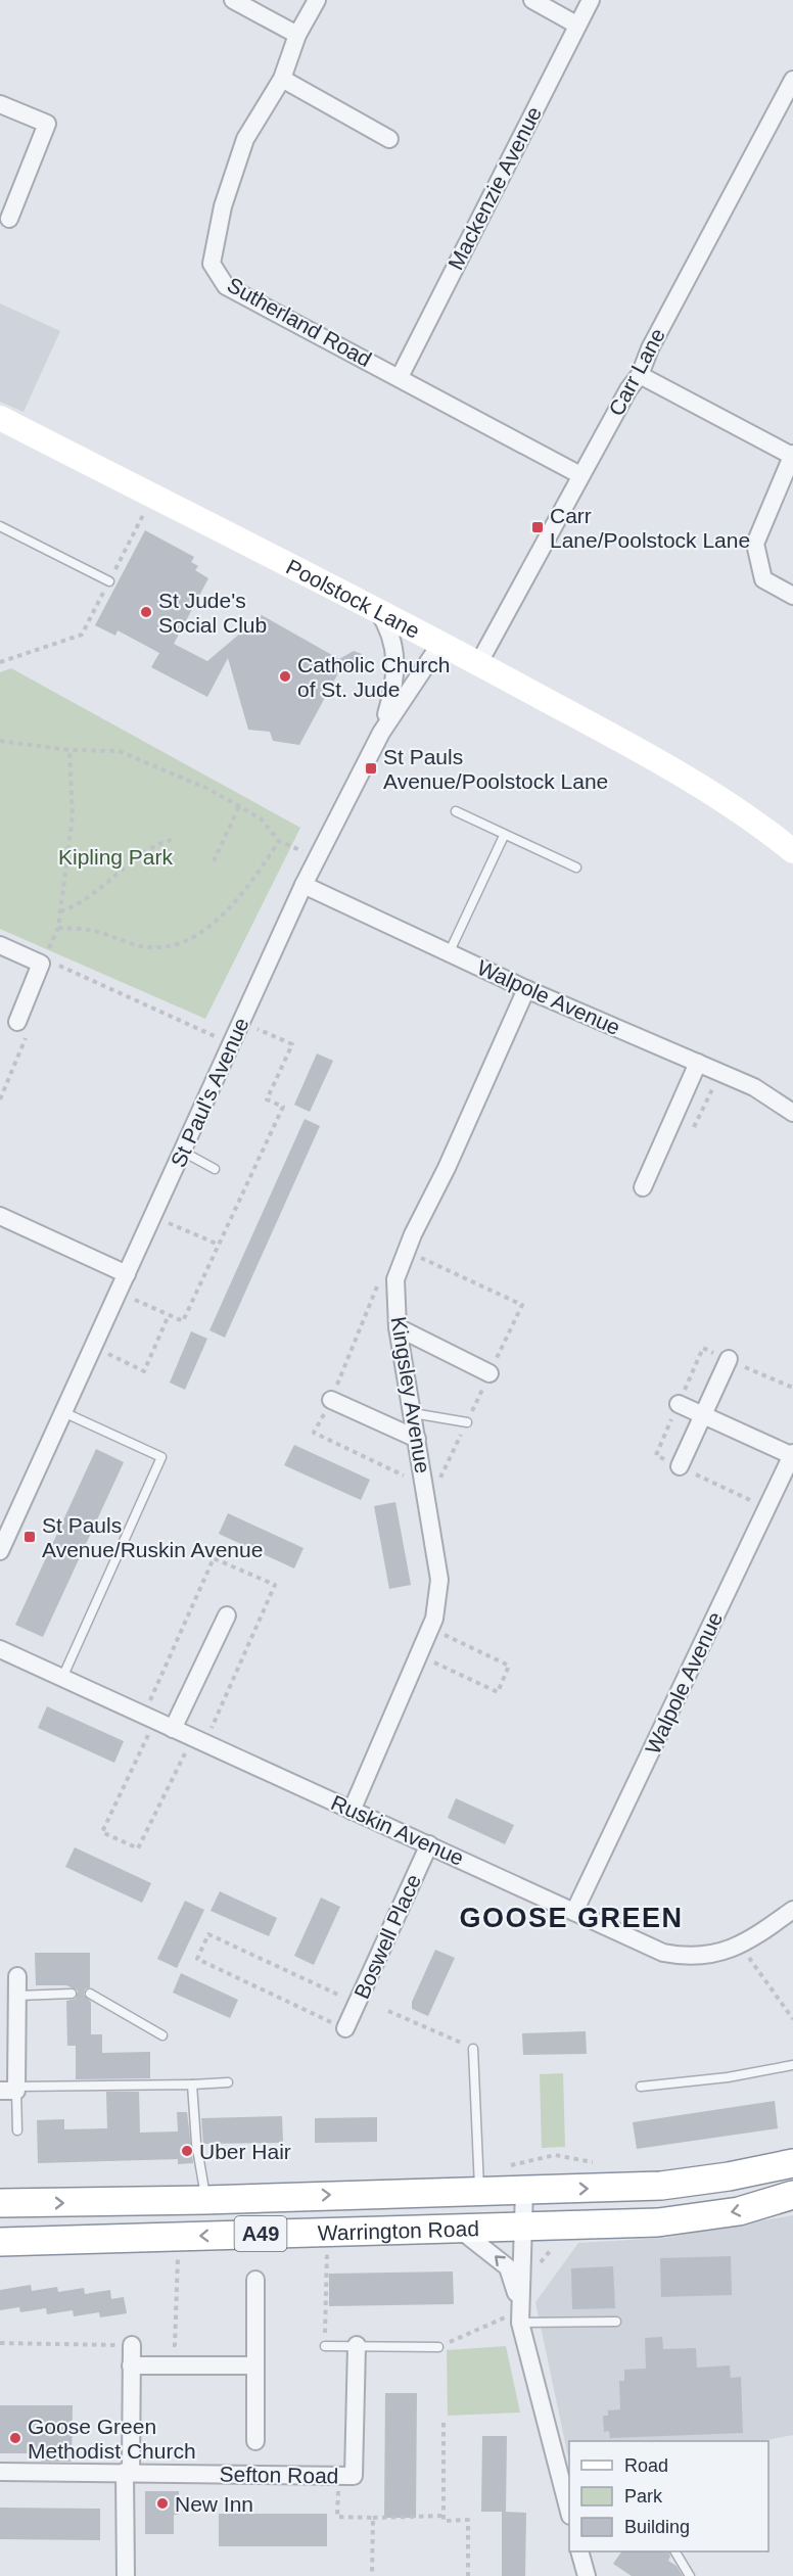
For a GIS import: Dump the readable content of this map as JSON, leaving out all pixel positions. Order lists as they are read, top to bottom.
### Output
{
  "streets": {
    "highway": ["Warrington Road", "A49"],
    "main road": ["Poolstock Lane"],
    "street": [
      "Mackenzie Avenue",
      "Sutherland Road",
      "Carr Lane",
      "Walpole Avenue",
      "St Paul's Avenue",
      "Kingsley Avenue",
      "Ruskin Avenue",
      "Boswell Place",
      "Sefton Road"
    ]
  },
  "crossings": [
    ["Mackenzie Avenue", "Sutherland Road"],
    ["Sutherland Road", "Carr Lane"],
    ["Carr Lane", "Poolstock Lane"],
    ["Poolstock Lane", "St Paul's Avenue"],
    ["Walpole Avenue", "St Paul's Avenue"],
    ["Walpole Avenue", "Kingsley Avenue"],
    ["Walpole Avenue", "Ruskin Avenue"],
    ["Kingsley Avenue", "Ruskin Avenue"],
    ["Ruskin Avenue", "Boswell Place"]
  ],
  "districts": ["GOOSE GREEN"],
  "parks": ["Kipling Park"],
  "places": {
    "transit": ["Carr Lane/Poolstock Lane", "St Pauls Avenue/Poolstock Lane", "St Pauls Avenue/Ruskin Avenue"],
    "other": [
      "St Jude's Social Club",
      "Catholic Church of St. Jude",
      "Uber Hair",
      "Goose Green Methodist Church",
      "New Inn"
    ]
  },
  "legend": ["Road", "Park", "Building"]
}
